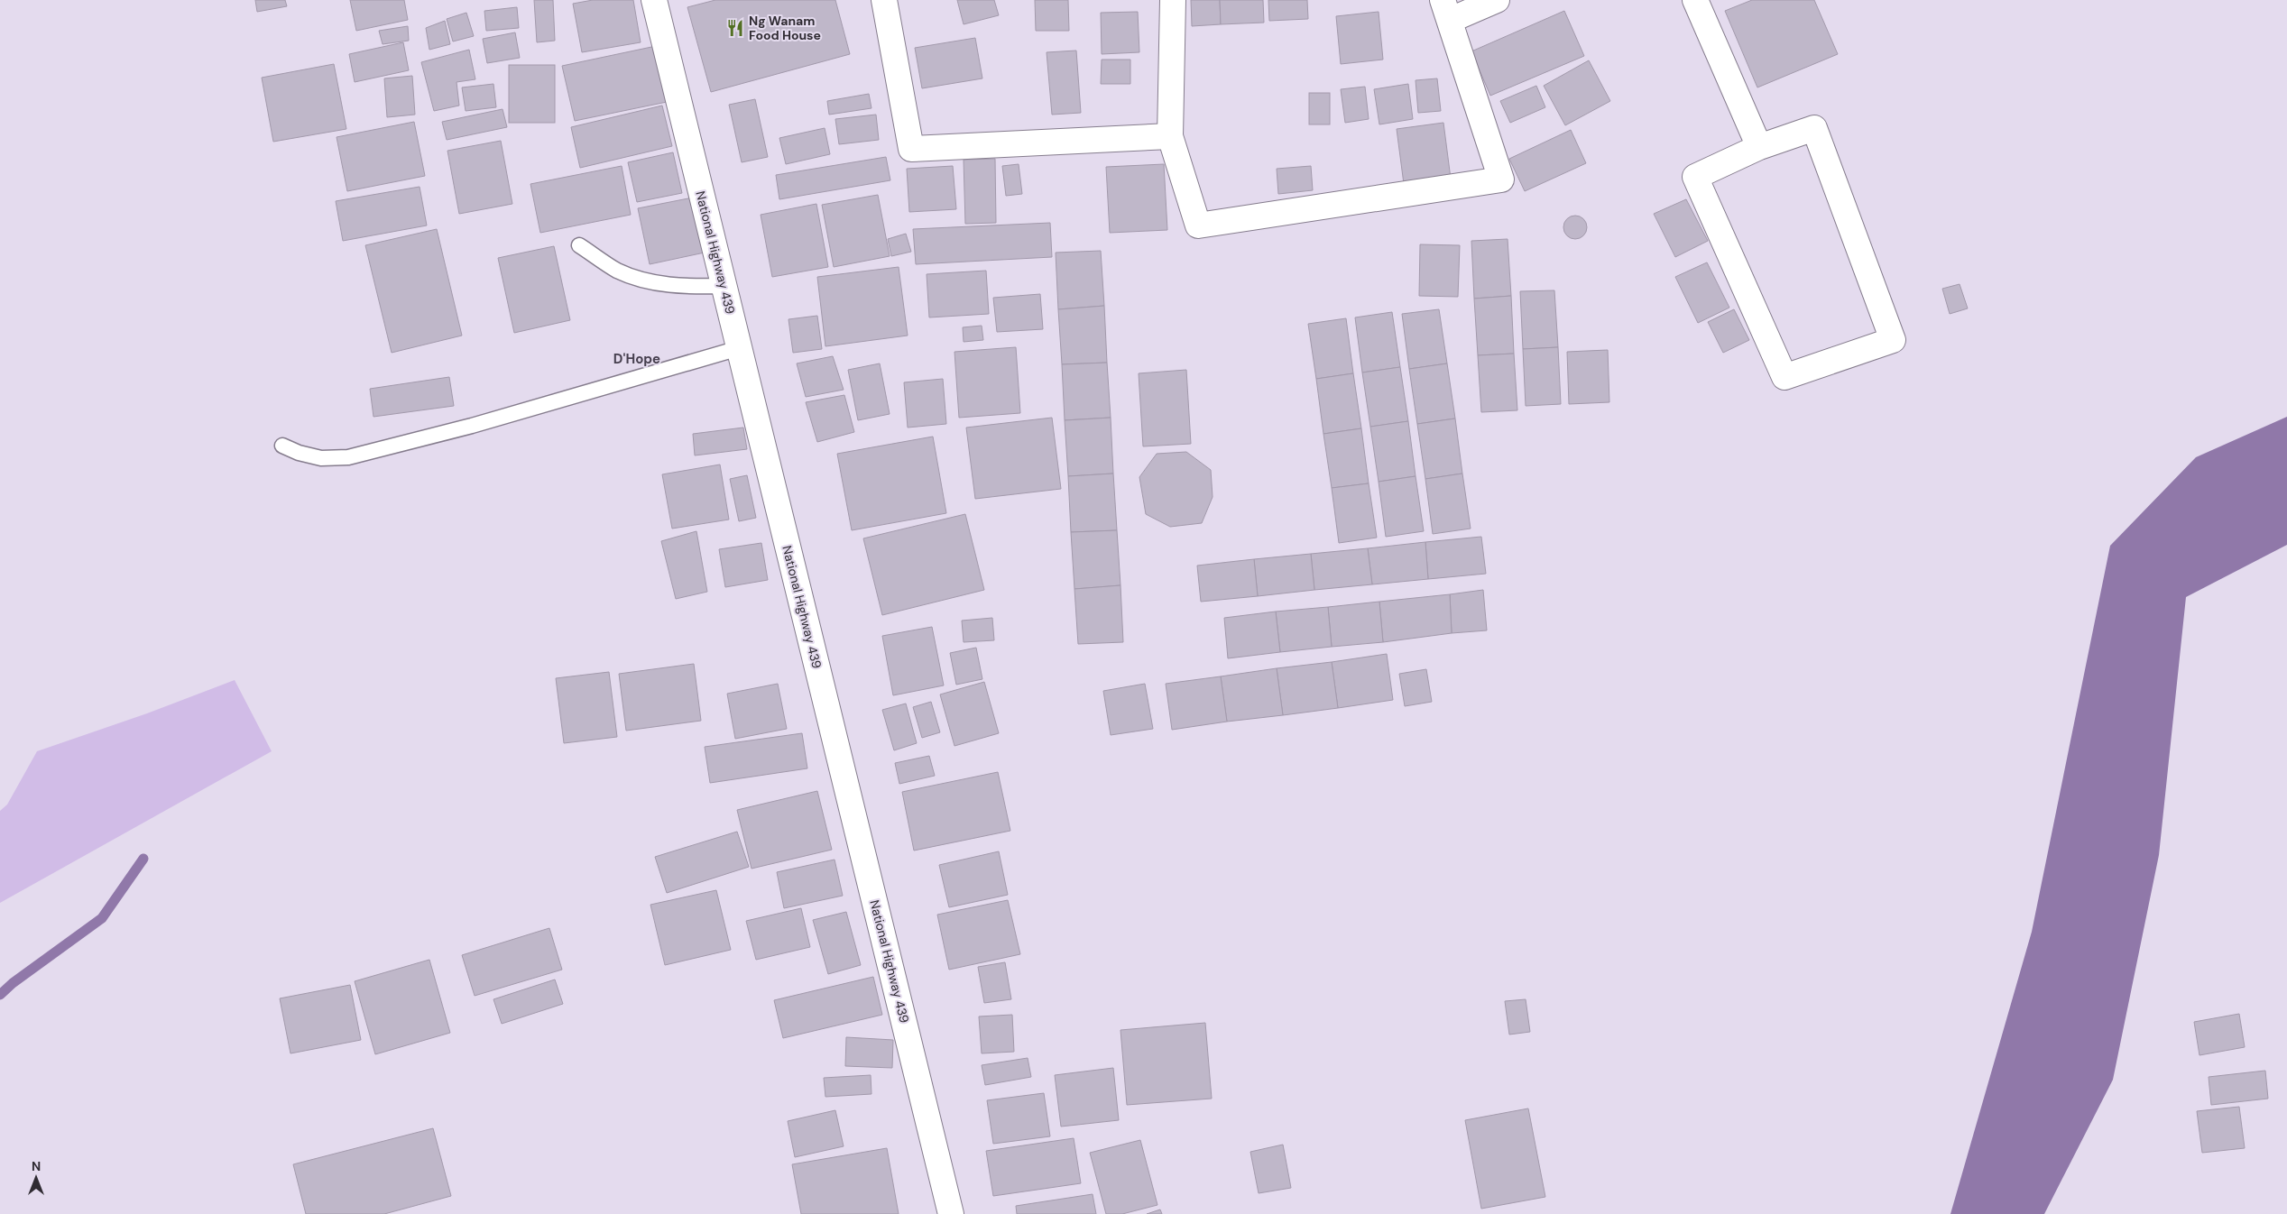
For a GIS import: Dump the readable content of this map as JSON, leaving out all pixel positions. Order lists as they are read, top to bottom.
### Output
{
  "streets": {
    "street": ["National Highway 439"]
  },
  "districts": ["D'Hope"],
  "places": {
    "restaurant": ["Ng Wanam Food House"]
  },
  "north": "top"
}
